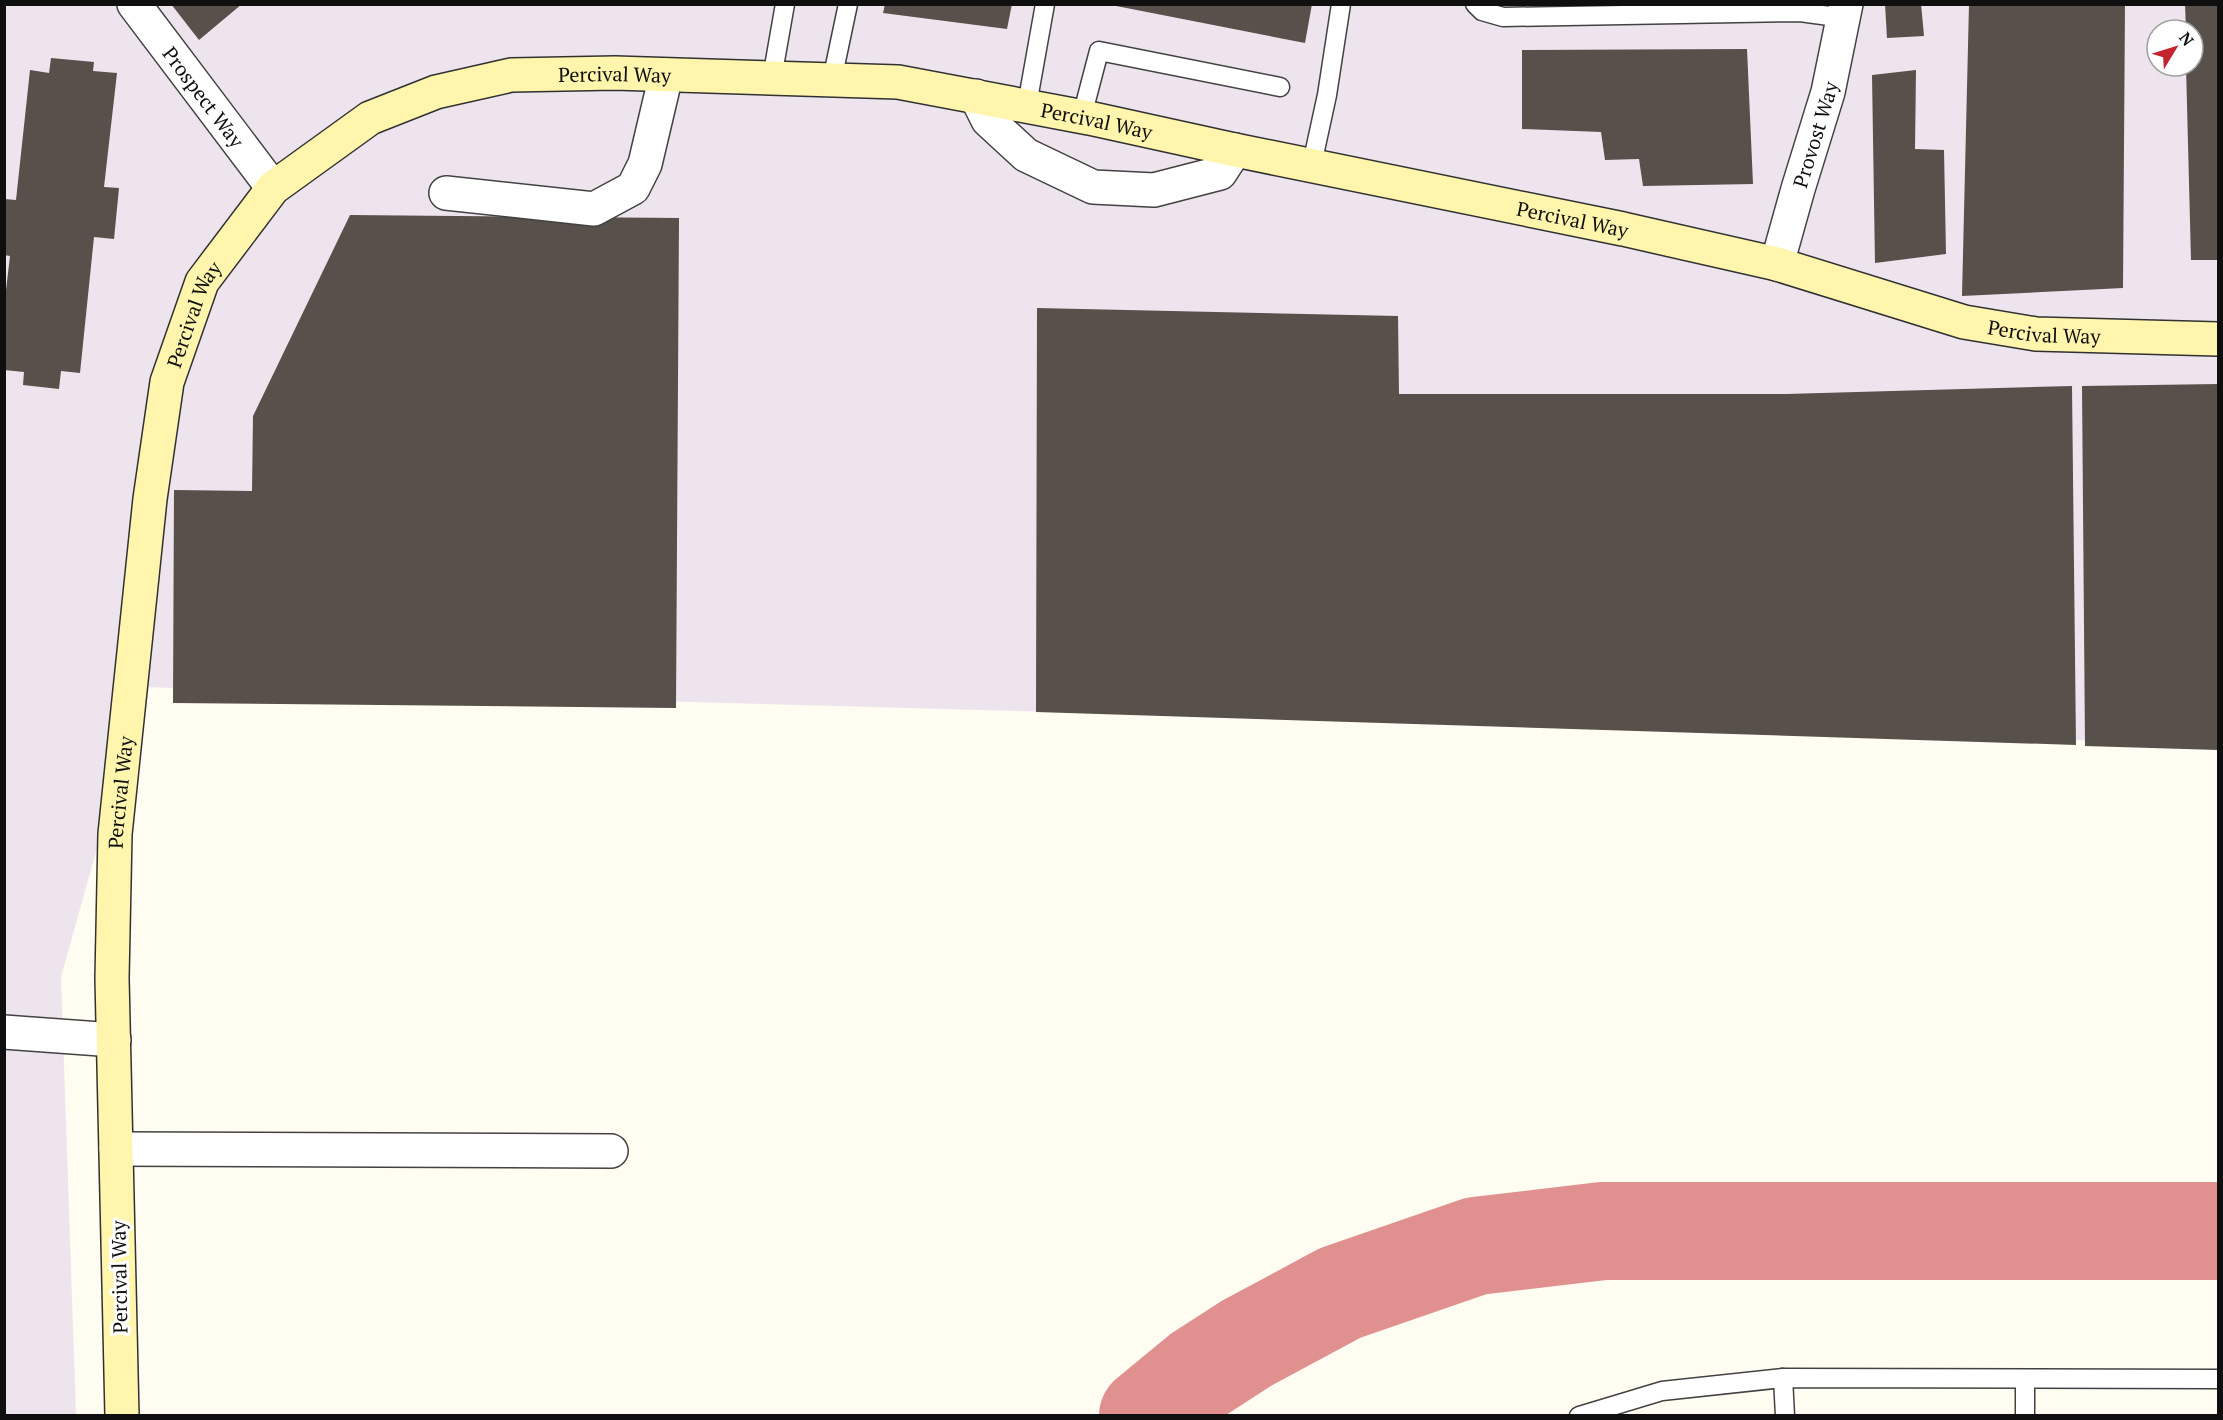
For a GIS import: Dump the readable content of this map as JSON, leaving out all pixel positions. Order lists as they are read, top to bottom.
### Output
{
  "streets": {
    "street": ["Percival Way", "Prospect Way", "Provost Way"]
  },
  "crossings": [
    ["Percival Way", "Prospect Way"],
    ["Percival Way", "Provost Way"]
  ],
  "north": "top right"
}
